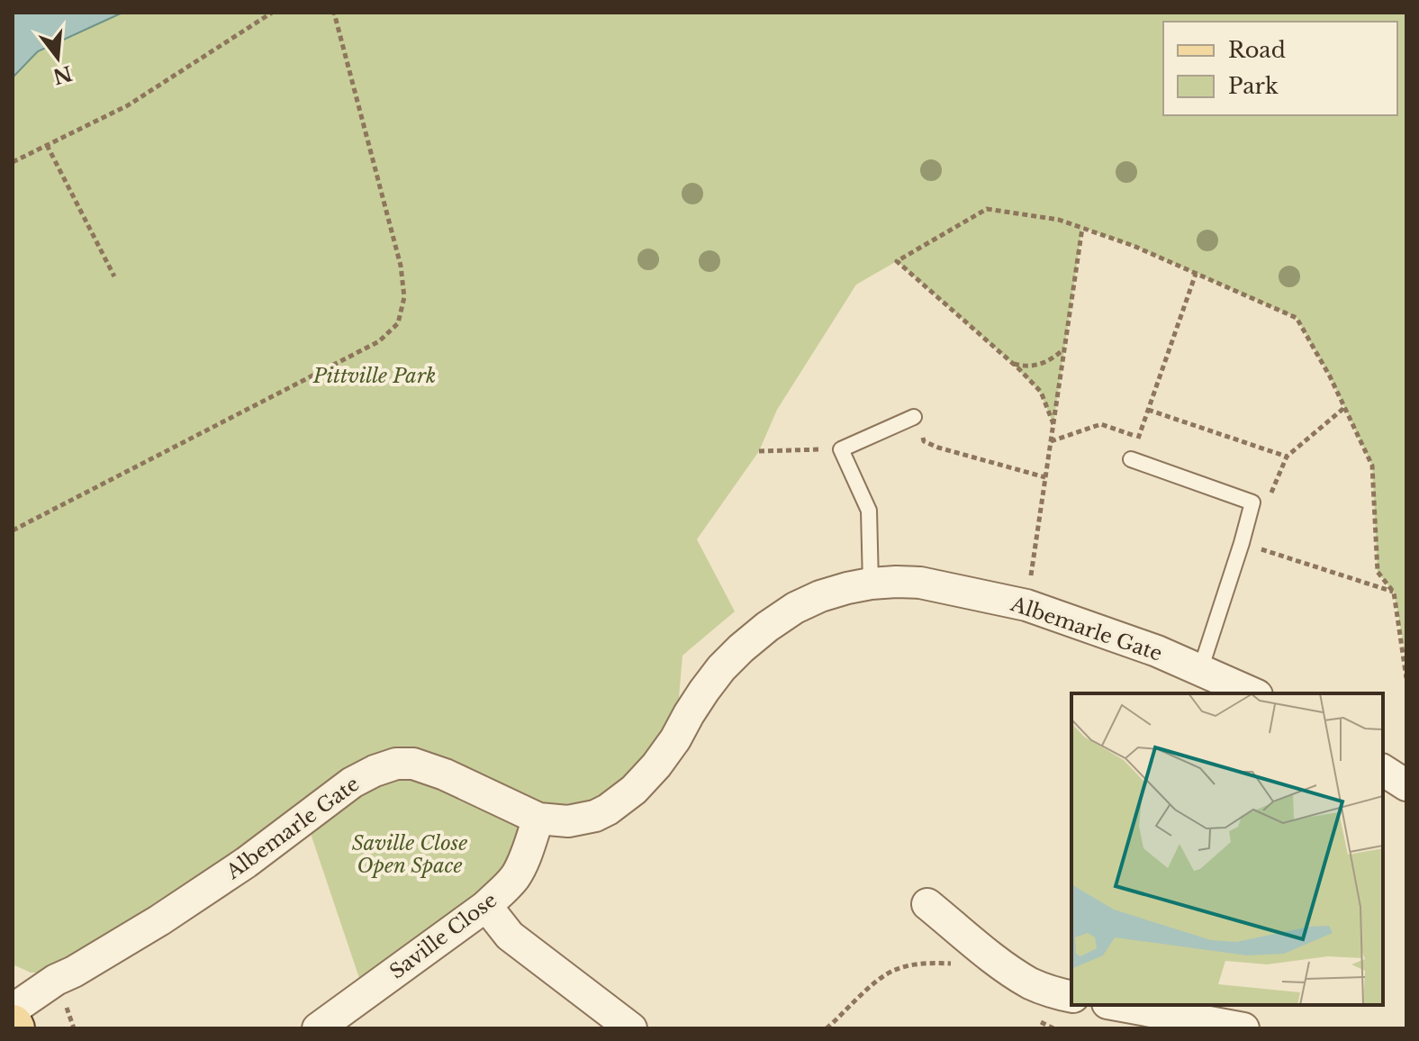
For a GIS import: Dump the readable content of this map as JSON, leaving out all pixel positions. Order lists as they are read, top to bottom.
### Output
{
  "streets": {
    "street": ["Albemarle Gate", "Saville Close"]
  },
  "crossings": [
    ["Albemarle Gate", "Saville Close"]
  ],
  "parks": ["Pittville Park", "Saville Close Open Space"],
  "legend": ["Road", "Park"],
  "north": "bottom"
}
